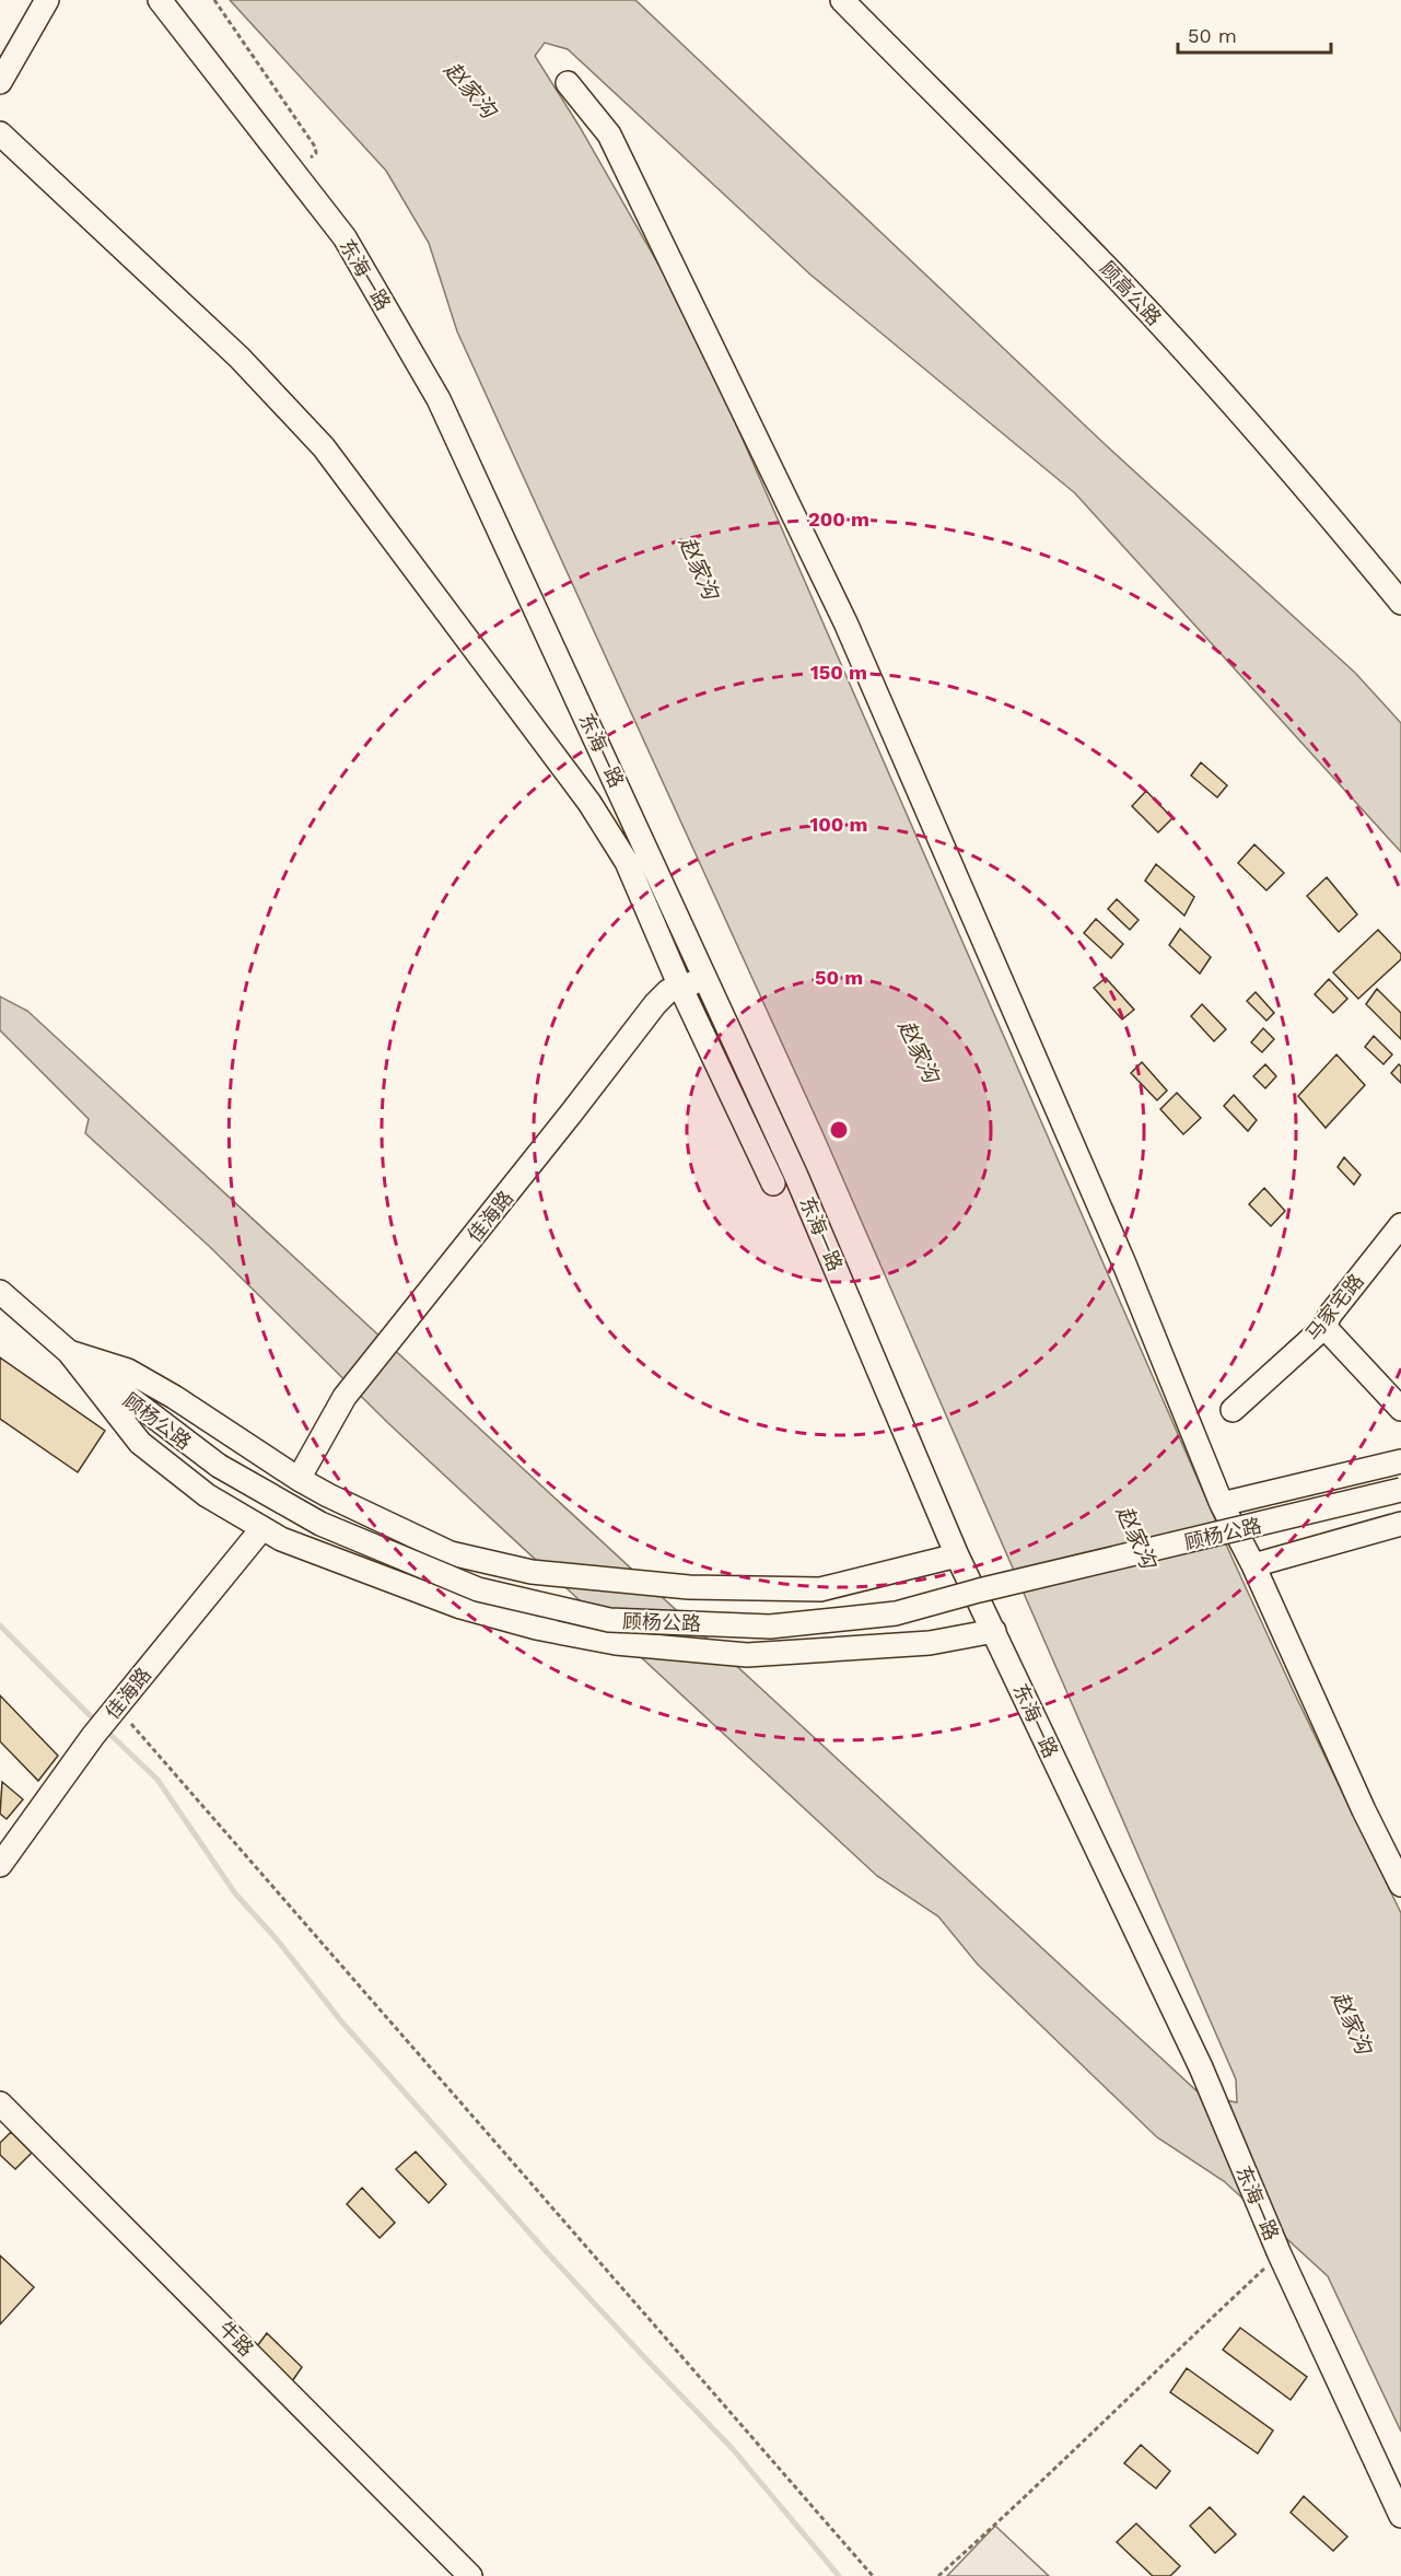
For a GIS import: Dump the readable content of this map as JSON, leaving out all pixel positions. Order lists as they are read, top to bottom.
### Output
{
  "streets": {
    "street": [
      "东海一路",
      "顾高公路",
      "佳海路",
      "马家宅路",
      "顾杨公路",
      "牛路"
    ]
  },
  "crossings": [
    ["东海一路", "佳海路"]
  ],
  "water": ["赵家沟"],
  "scale_bar": "50 m",
  "rings": [
    "200 m",
    "150 m",
    "100 m",
    "50 m"
  ]
}
